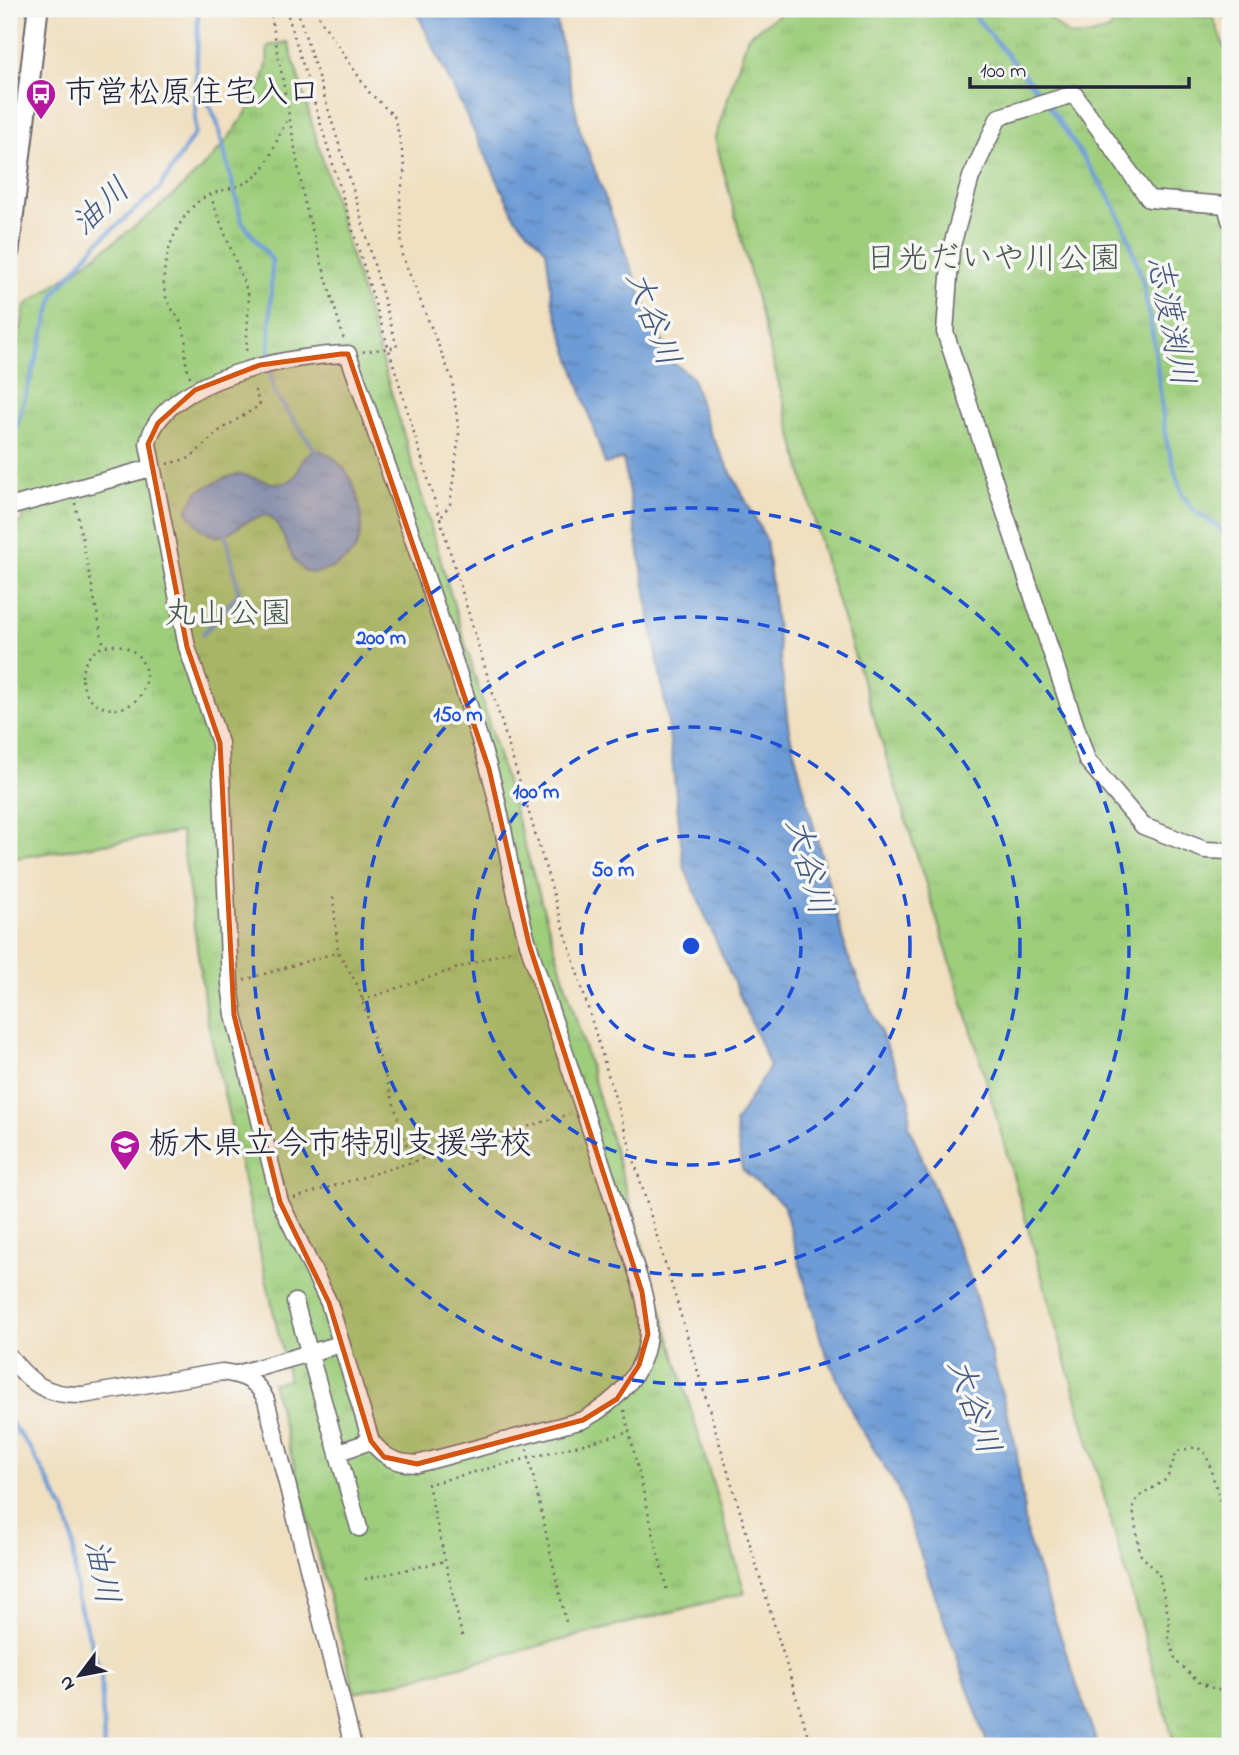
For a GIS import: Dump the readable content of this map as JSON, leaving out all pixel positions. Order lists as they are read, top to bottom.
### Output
{
  "water": ["油川", "大谷川", "志渡渕川"],
  "parks": ["日光だいや川公園", "丸山公園"],
  "places": {
    "bus stop": ["市営松原住宅入口"],
    "school or university": ["栃木県立今市特別支援学校"]
  },
  "scale_bar": "100 m",
  "north": "bottom left",
  "rings": [
    "200 m",
    "150 m",
    "100 m",
    "50 m"
  ]
}
